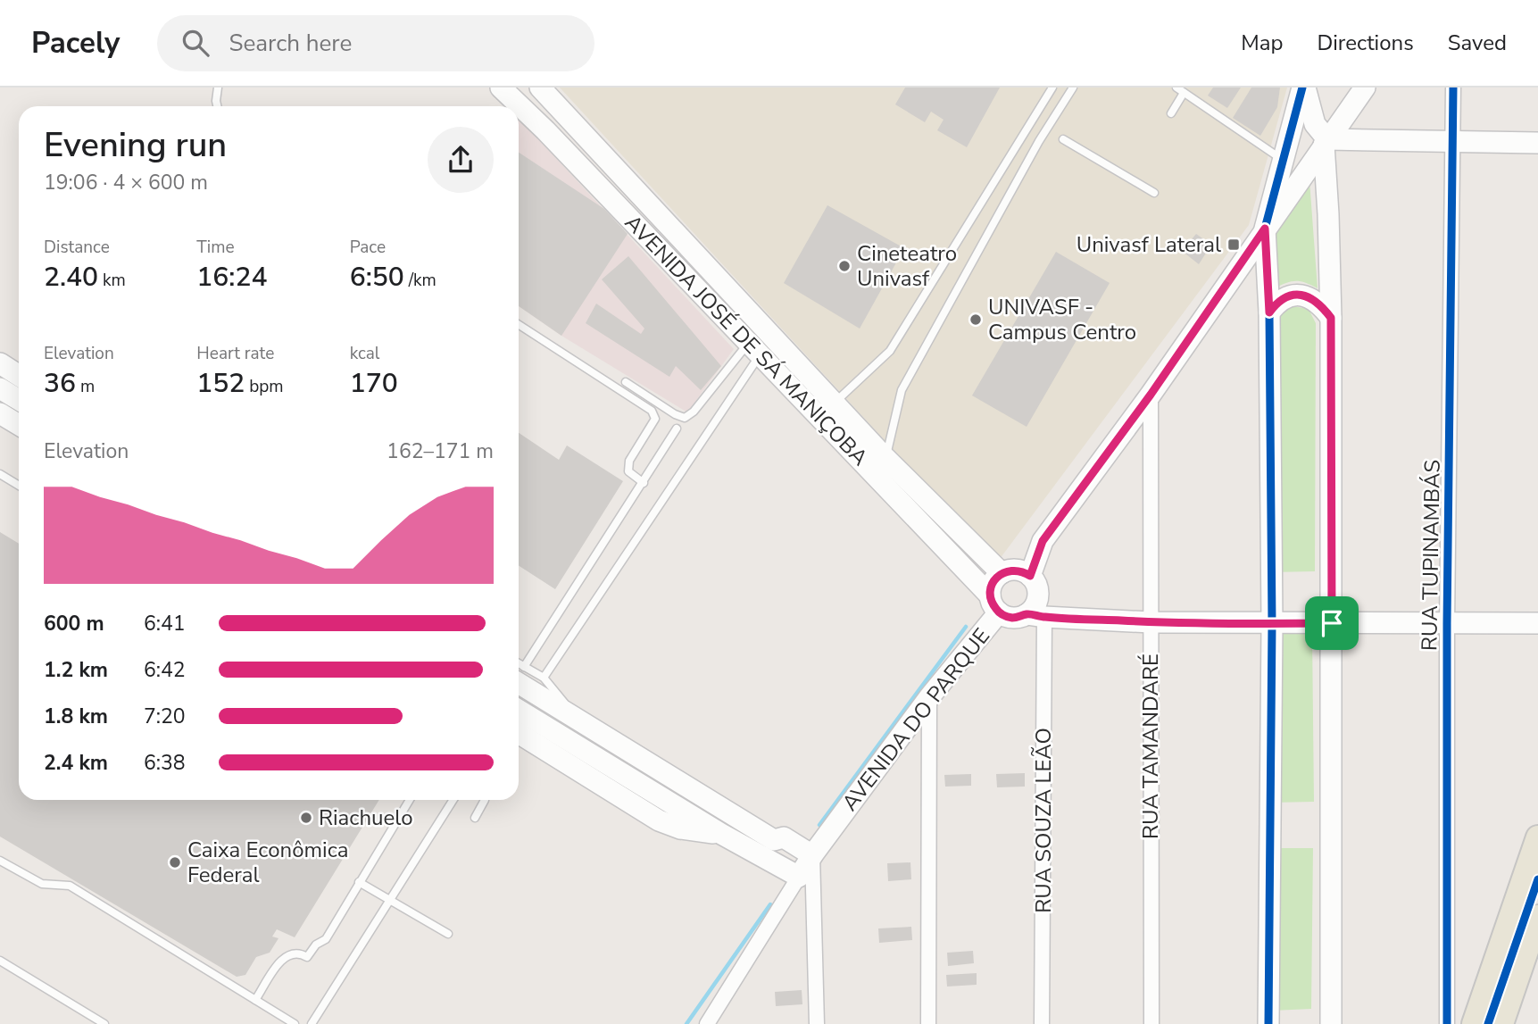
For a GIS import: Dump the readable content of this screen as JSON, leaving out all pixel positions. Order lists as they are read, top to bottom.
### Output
{
  "streets": {
    "main road": ["AVENIDA JOSÉ DE SÁ MANIÇOBA", "AVENIDA DO PARQUE"],
    "street": ["RUA TUPINAMBÁS", "RUA TAMANDARÉ", "RUA SOUZA LEÃO"]
  },
  "crossings": [
    ["AVENIDA JOSÉ DE SÁ MANIÇOBA", "AVENIDA DO PARQUE"],
    ["AVENIDA JOSÉ DE SÁ MANIÇOBA", "RUA SOUZA LEÃO"],
    ["AVENIDA DO PARQUE", "RUA SOUZA LEÃO"]
  ],
  "places": {
    "transit": ["Univasf Lateral"],
    "other": [
      "Cineteatro Univasf",
      "UNIVASF - Campus Centro",
      "Riachuelo",
      "Caixa Econômica Federal"
    ]
  },
  "page": {
    "header": "Pacely",
    "search": "Search here",
    "nav": ["Map", "Directions", "Saved"],
    "heading": ["Evening run", "19:06 · 4 × 600 m"],
    "stats": [
      ["Distance", "2.40 km"],
      ["Time", "16:24"],
      ["Pace", "6:50 /km"],
      ["Elevation", "36 m"],
      ["Heart rate", "152 bpm"],
      ["kcal", "170"]
    ],
    "chart": ["Elevation", "162–171 m"],
    "list": [
      {
        "name": "600 m",
        "note": "6:41"
      },
      {
        "name": "1.2 km",
        "note": "6:42"
      },
      {
        "name": "1.8 km",
        "note": "7:20"
      },
      {
        "name": "2.4 km",
        "note": "6:38"
      }
    ]
  }
}
